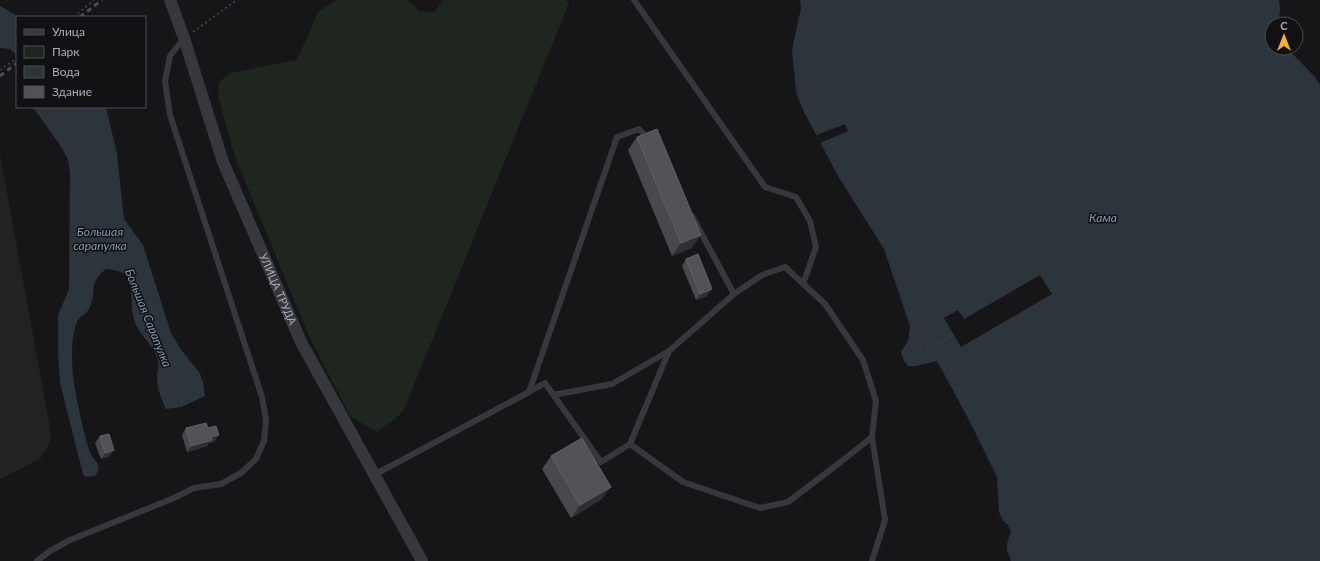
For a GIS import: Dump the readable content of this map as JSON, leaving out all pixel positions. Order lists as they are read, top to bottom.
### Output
{
  "streets": {
    "street": ["УЛИЦА ТРУДА"]
  },
  "water": ["Кама", "Большая сарапулка", "Большая Сарапулка"],
  "legend": [
    "Улица",
    "Парк",
    "Вода",
    "Здание"
  ],
  "north": "top"
}
